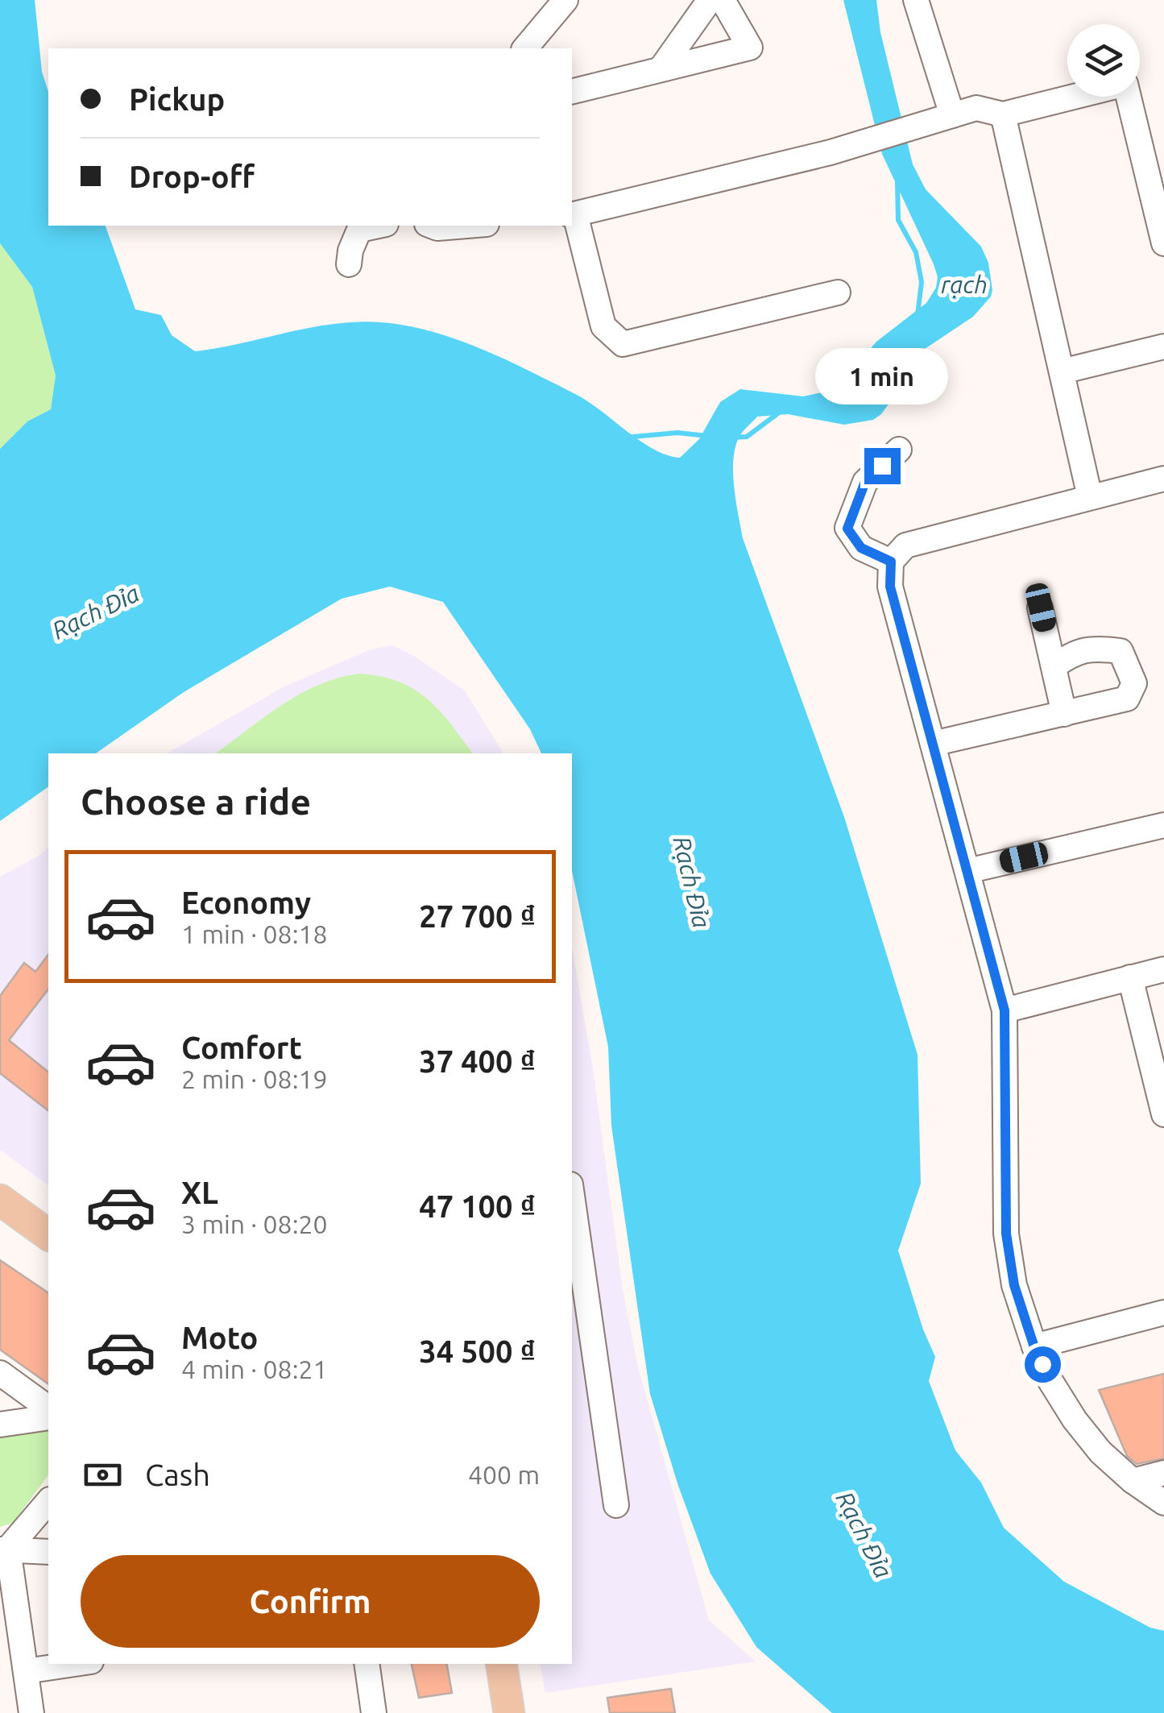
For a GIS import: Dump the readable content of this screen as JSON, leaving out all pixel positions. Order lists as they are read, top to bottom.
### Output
{
  "water": ["rạch", "Rạch Đỉa"],
  "page": {
    "banner": ["Pickup", "Drop-off"],
    "bubble": "1 min",
    "heading": "Choose a ride",
    "list": [
      {
        "name": "Economy",
        "note": "1 min · 08:18",
        "value": "27 700 ₫"
      },
      {
        "name": "Comfort",
        "note": "2 min · 08:19",
        "value": "37 400 ₫"
      },
      {
        "name": "XL",
        "note": "3 min · 08:20",
        "value": "47 100 ₫"
      },
      {
        "name": "Moto",
        "note": "4 min · 08:21",
        "value": "34 500 ₫"
      }
    ],
    "pay": ["Cash", "400 m"],
    "buttons": "Confirm"
  }
}
